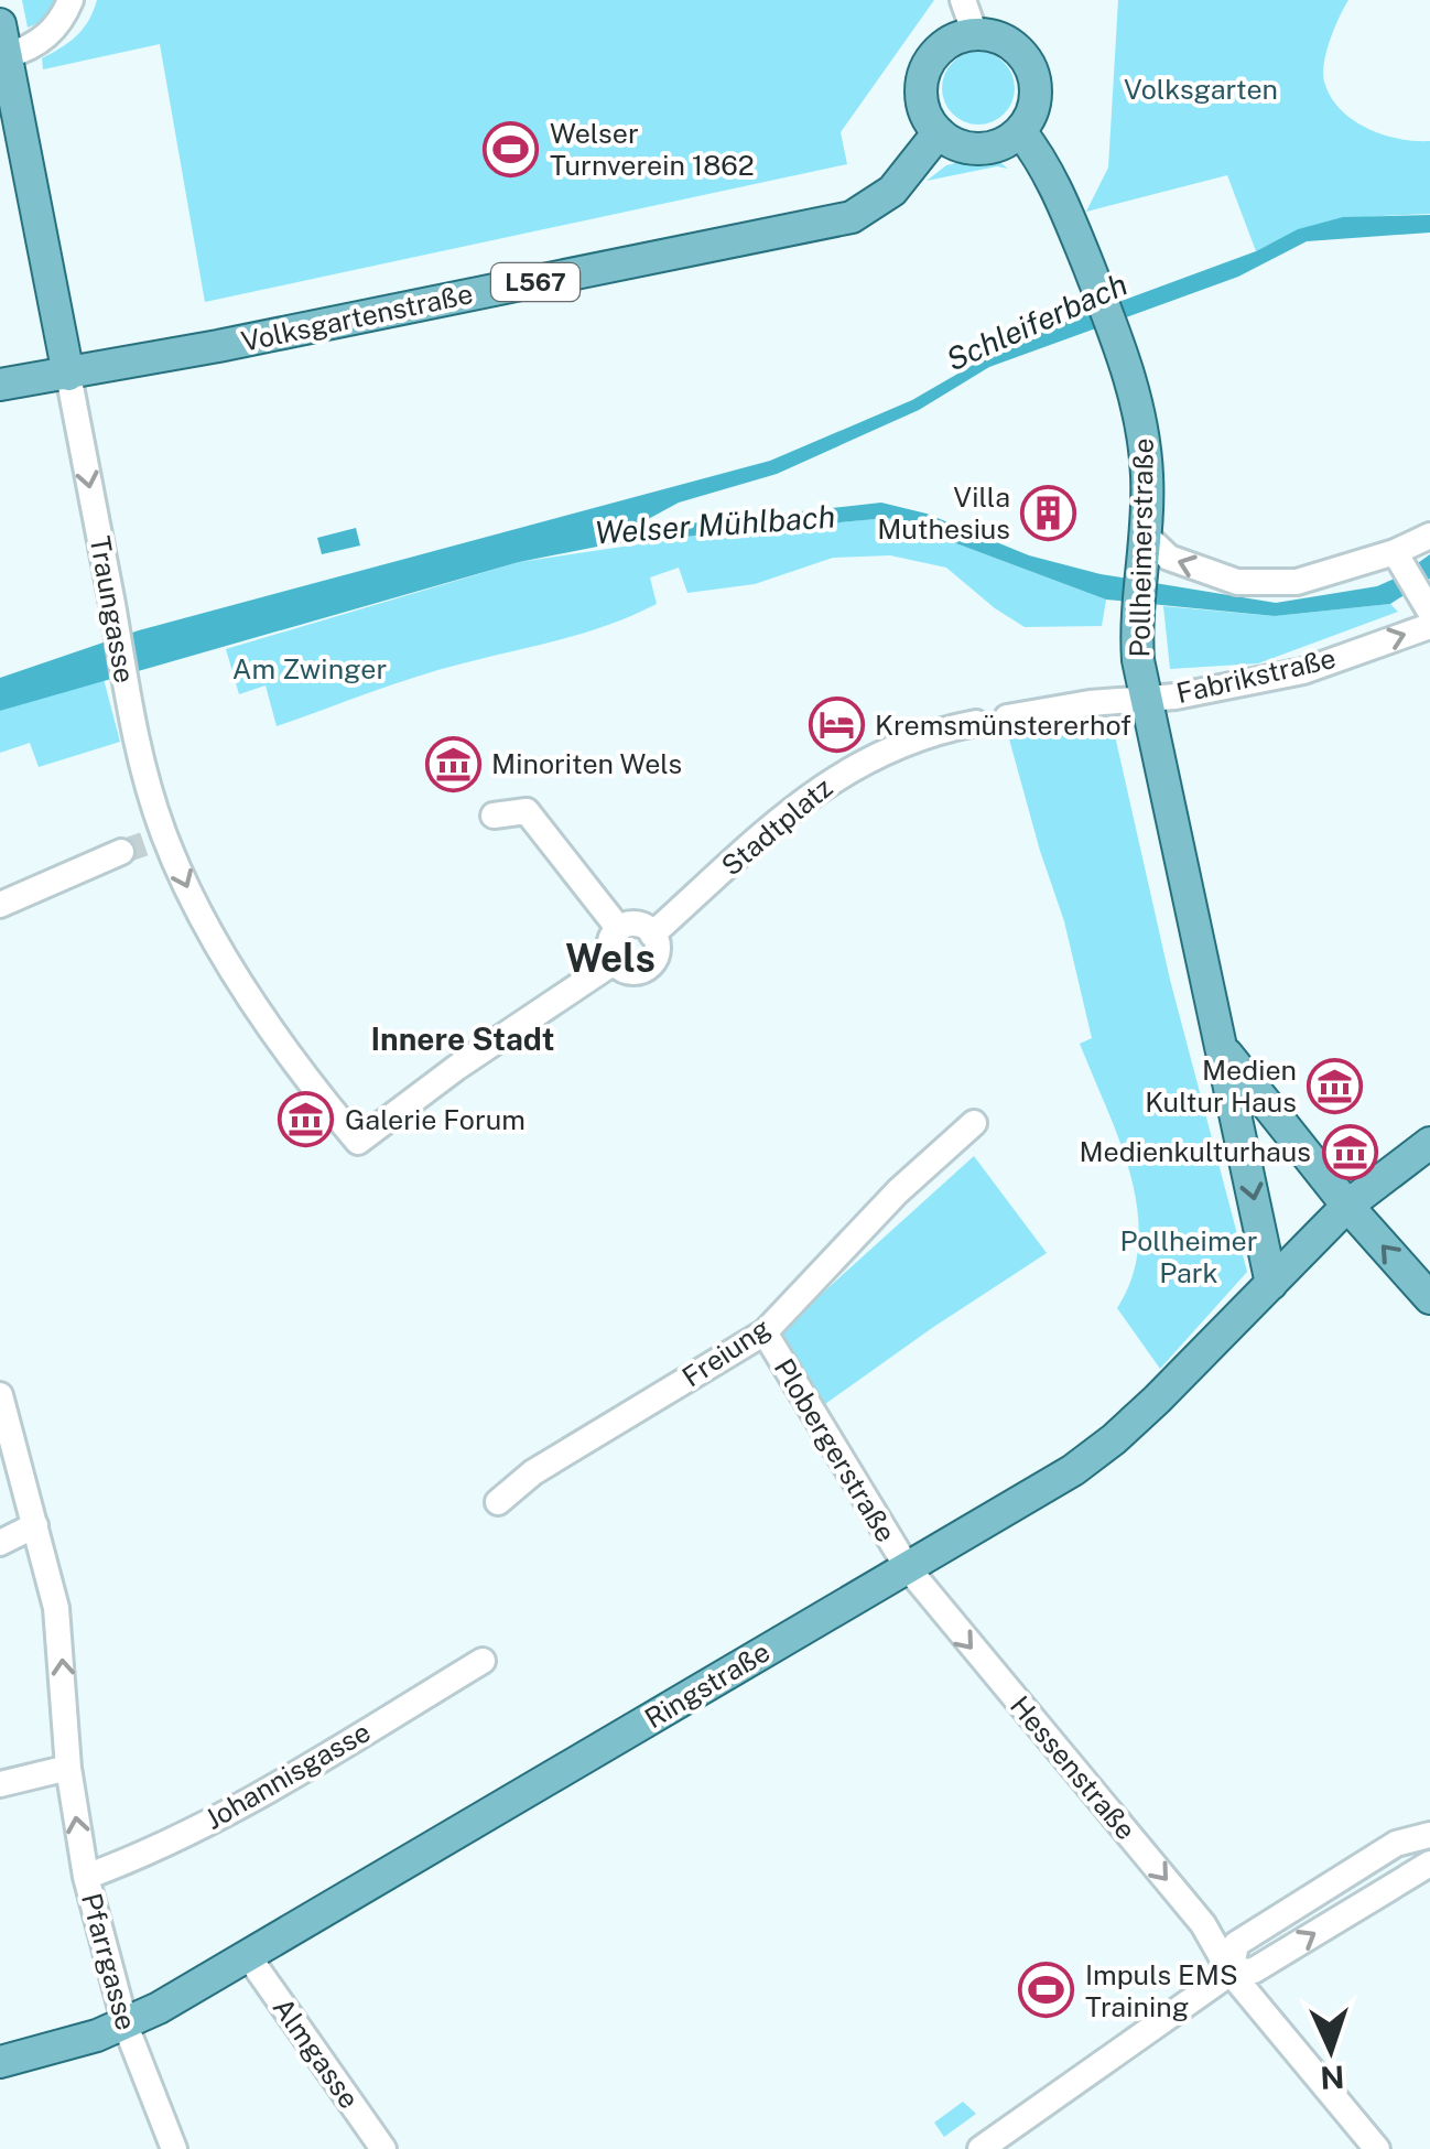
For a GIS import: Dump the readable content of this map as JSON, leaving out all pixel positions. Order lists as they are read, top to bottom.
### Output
{
  "streets": {
    "main road": [
      "L567",
      "Volksgartenstraße",
      "Pollheimerstraße",
      "Traungasse",
      "Ringstraße"
    ],
    "street": [
      "Fabrikstraße",
      "Stadtplatz",
      "Freiung",
      "Plobergerstraße",
      "Hessenstraße",
      "Johannisgasse",
      "Pfarrgasse",
      "Almgasse"
    ]
  },
  "crossings": [
    ["Volksgartenstraße", "Pollheimerstraße"],
    ["Volksgartenstraße", "Traungasse"],
    ["Pollheimerstraße", "Fabrikstraße"],
    ["Pollheimerstraße", "Ringstraße"],
    ["Traungasse", "Stadtplatz"],
    ["Freiung", "Plobergerstraße"],
    ["Plobergerstraße", "Ringstraße"],
    ["Plobergerstraße", "Hessenstraße"],
    ["Ringstraße", "Hessenstraße"],
    ["Ringstraße", "Pfarrgasse"],
    ["Ringstraße", "Almgasse"],
    ["Johannisgasse", "Pfarrgasse"]
  ],
  "one_way": [
    "Traungasse",
    "Fabrikstraße",
    "Hessenstraße",
    "Pfarrgasse"
  ],
  "districts": ["Wels", "Innere Stadt"],
  "water": ["Schleiferbach", "Welser Mühlbach"],
  "parks": ["Volksgarten", "Am Zwinger", "Pollheimer Park"],
  "places": {
    "sports": ["Welser Turnverein 1862", "Impuls EMS Training"],
    "building": ["Villa Muthesius"],
    "hotel": ["Kremsmünstererhof"],
    "museum": [
      "Minoriten Wels",
      "Medien Kultur Haus",
      "Galerie Forum",
      "Medienkulturhaus"
    ]
  },
  "north": "bottom"
}
